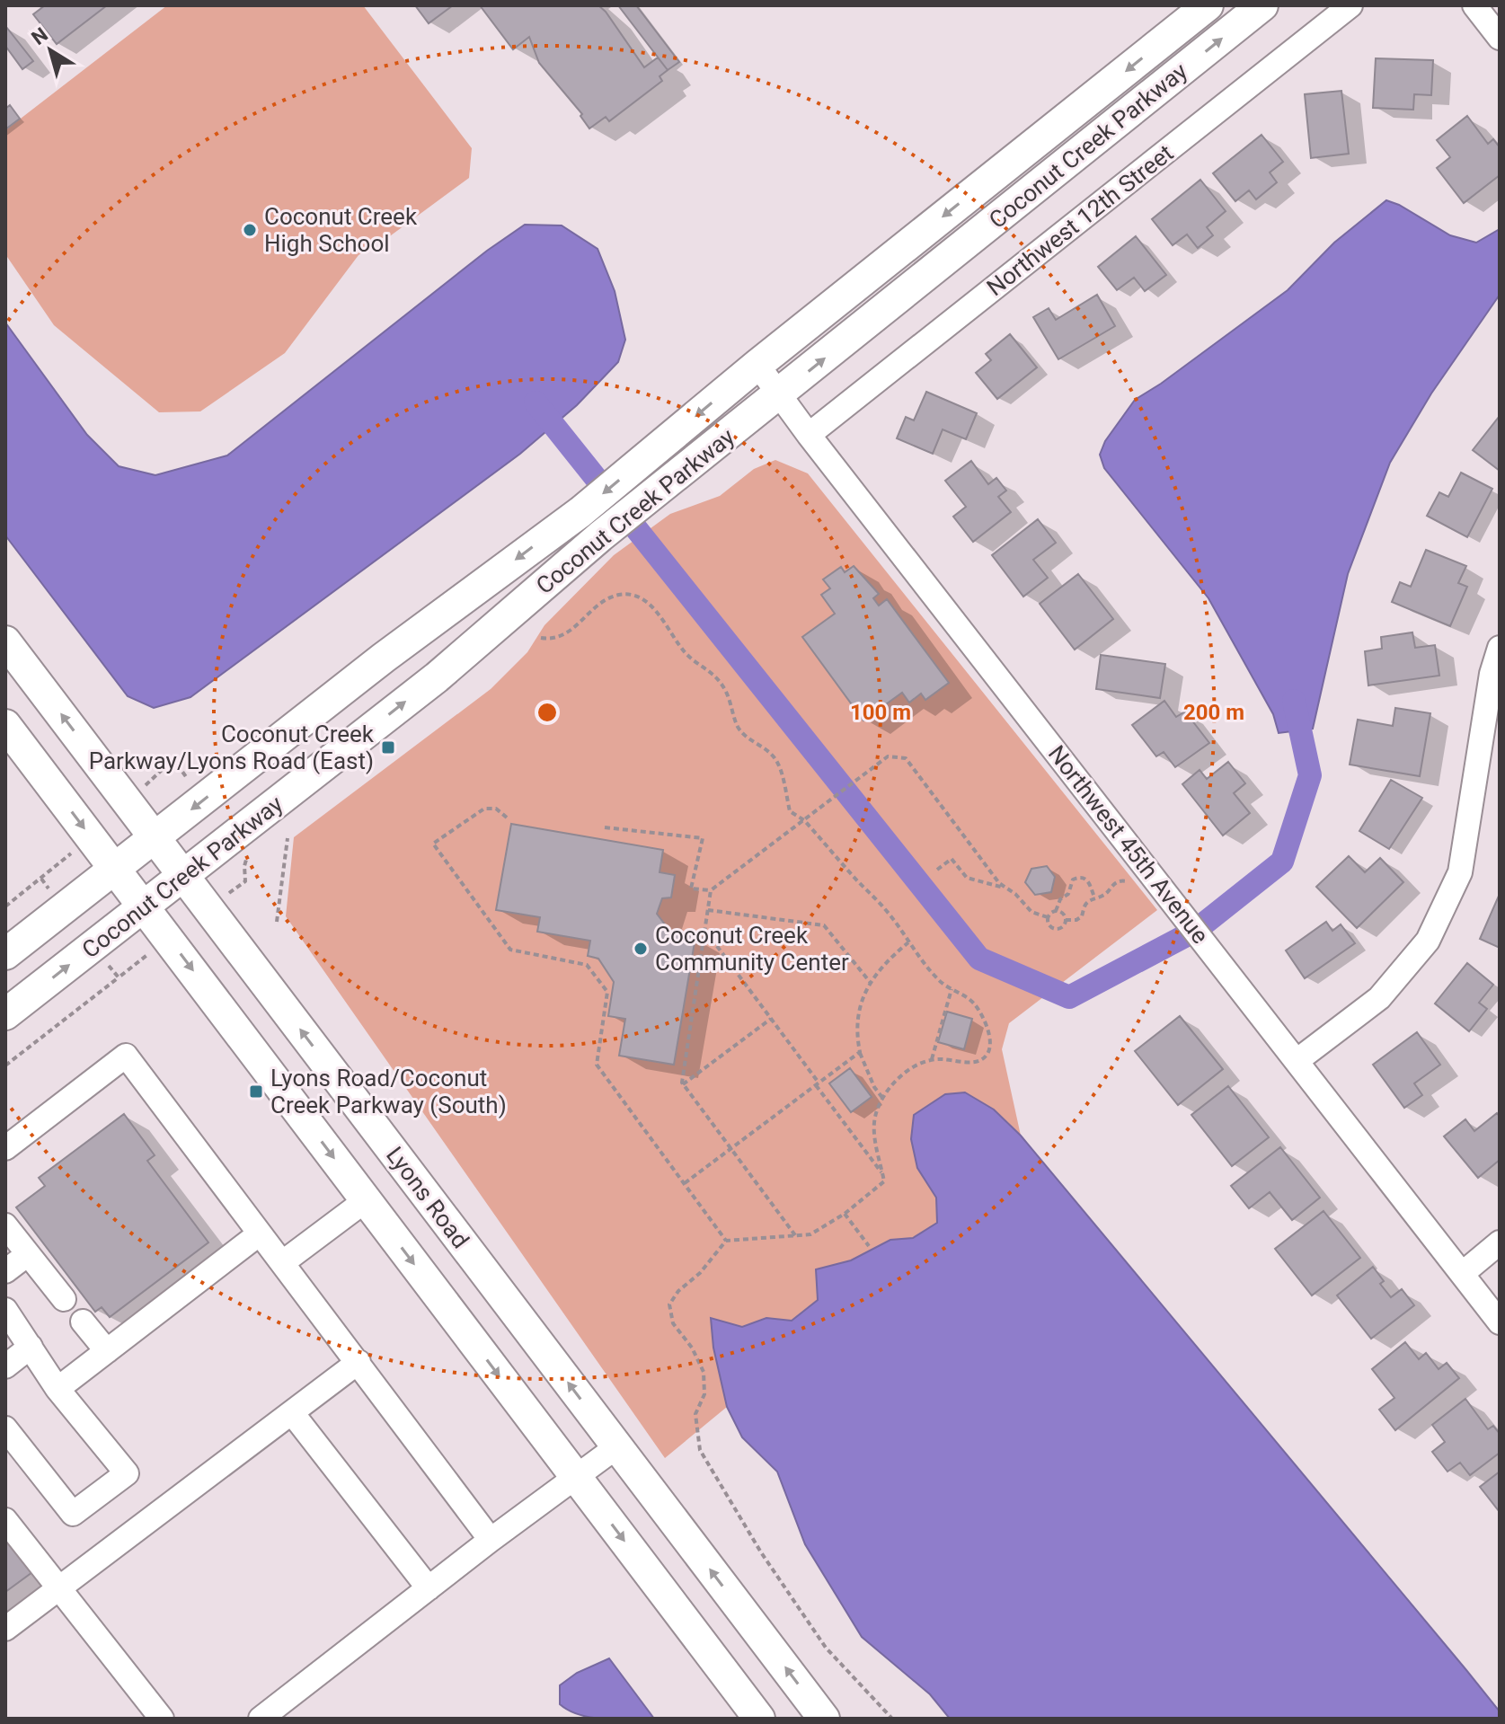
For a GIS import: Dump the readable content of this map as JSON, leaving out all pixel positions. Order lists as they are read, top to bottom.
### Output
{
  "streets": {
    "main road": ["Coconut Creek Parkway", "Lyons Road"],
    "street": ["Northwest 12th Street", "Northwest 45th Avenue"]
  },
  "crossings": [
    ["Coconut Creek Parkway", "Northwest 45th Avenue"],
    ["Coconut Creek Parkway", "Lyons Road"],
    ["Northwest 12th Street", "Northwest 45th Avenue"]
  ],
  "places": {
    "other": ["Coconut Creek High School", "Coconut Creek Community Center"],
    "transit": ["Coconut Creek Parkway/Lyons Road (East)", "Lyons Road/Coconut Creek Parkway (South)"]
  },
  "north": "top left",
  "rings": ["100 m", "200 m"]
}
